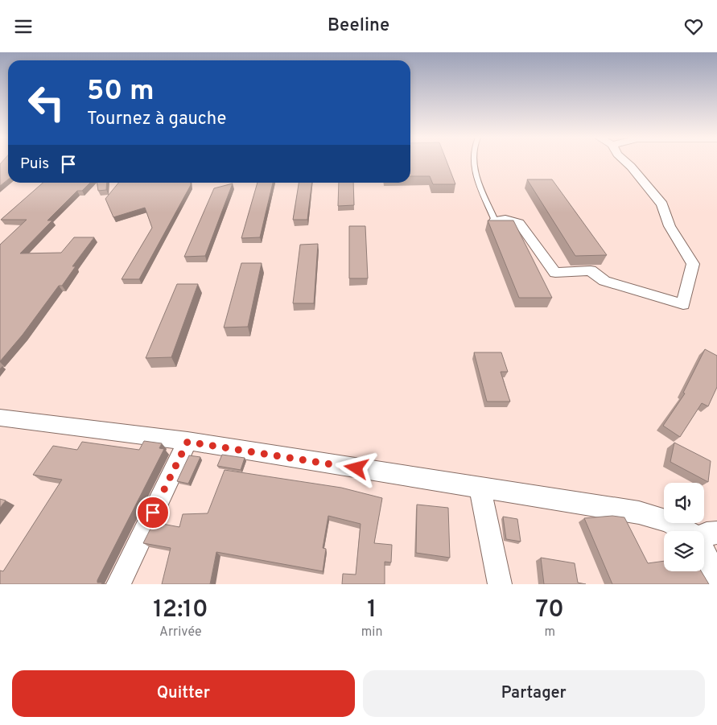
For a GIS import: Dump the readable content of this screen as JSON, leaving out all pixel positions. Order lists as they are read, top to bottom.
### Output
{
  "page": {
    "header": "Beeline",
    "turn": ["50 m", "Tournez à gauche"],
    "then": "Puis",
    "eta": [
      "12:10",
      "Arrivée",
      "1",
      "min",
      "70",
      "m"
    ],
    "buttons": ["Quitter", "Partager"]
  }
}
